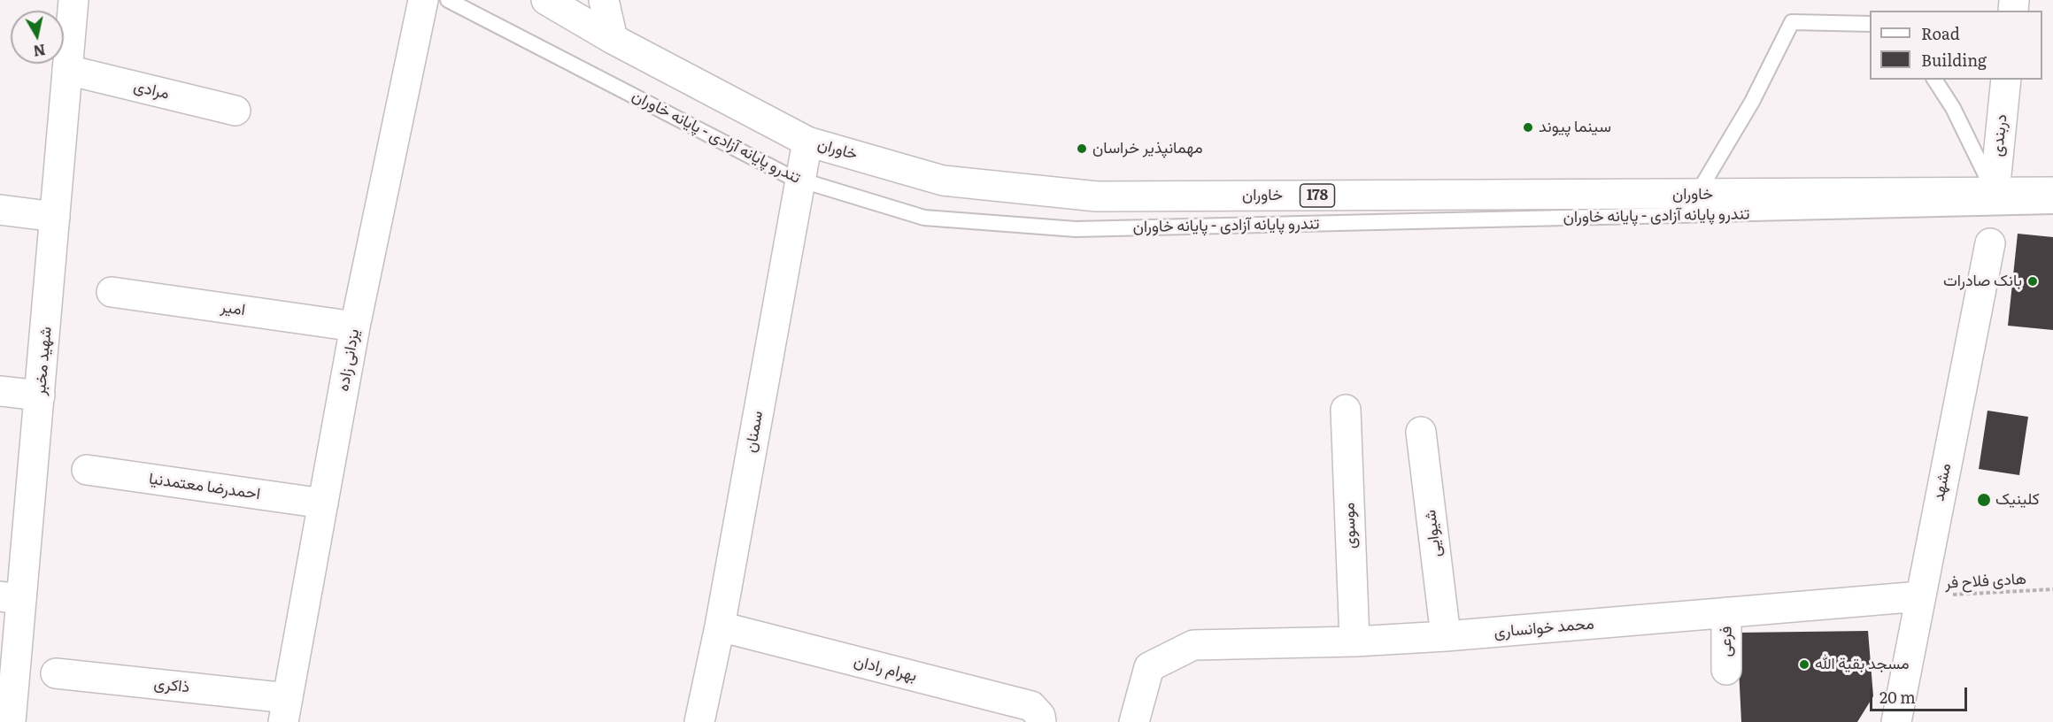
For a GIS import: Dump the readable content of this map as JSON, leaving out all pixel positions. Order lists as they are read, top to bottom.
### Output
{
  "streets": {
    "street": [
      "مرادی",
      "دربندی",
      "خاوران",
      "178",
      "امیر",
      "یزدانی زاده",
      "شهید مخبر",
      "سمنان",
      "مشهد",
      "احمدرضا معتمدنیا",
      "موسوی",
      "شیوایی",
      "محمد خوانساری",
      "فرعی",
      "بهرام رادان",
      "ذاکری"
    ],
    "lane": ["تندرو پایانه آزادی - پایانه خاوران"],
    "path": ["هادی فلاح فر"]
  },
  "crossings": [
    ["مرادی", "شهید مخبر"],
    ["دربندی", "خاوران"],
    ["تندرو پایانه آزادی - پایانه خاوران", "سمنان"],
    ["خاوران", "سمنان"],
    ["امیر", "یزدانی زاده"],
    ["یزدانی زاده", "احمدرضا معتمدنیا"],
    ["یزدانی زاده", "ذاکری"],
    ["سمنان", "بهرام رادان"],
    ["مشهد", "هادی فلاح فر"],
    ["مشهد", "محمد خوانساری"],
    ["موسوی", "محمد خوانساری"],
    ["شیوایی", "محمد خوانساری"],
    ["هادی فلاح فر", "محمد خوانساری"],
    ["محمد خوانساری", "فرعی"]
  ],
  "places": [
    "سینما پیوند",
    "مهمانپذیر خراسان",
    "بانک صادرات",
    "کلینیک",
    "مسجد بقیة الله"
  ],
  "legend": ["Road", "Building"],
  "scale_bar": "20 m",
  "north": "bottom"
}
